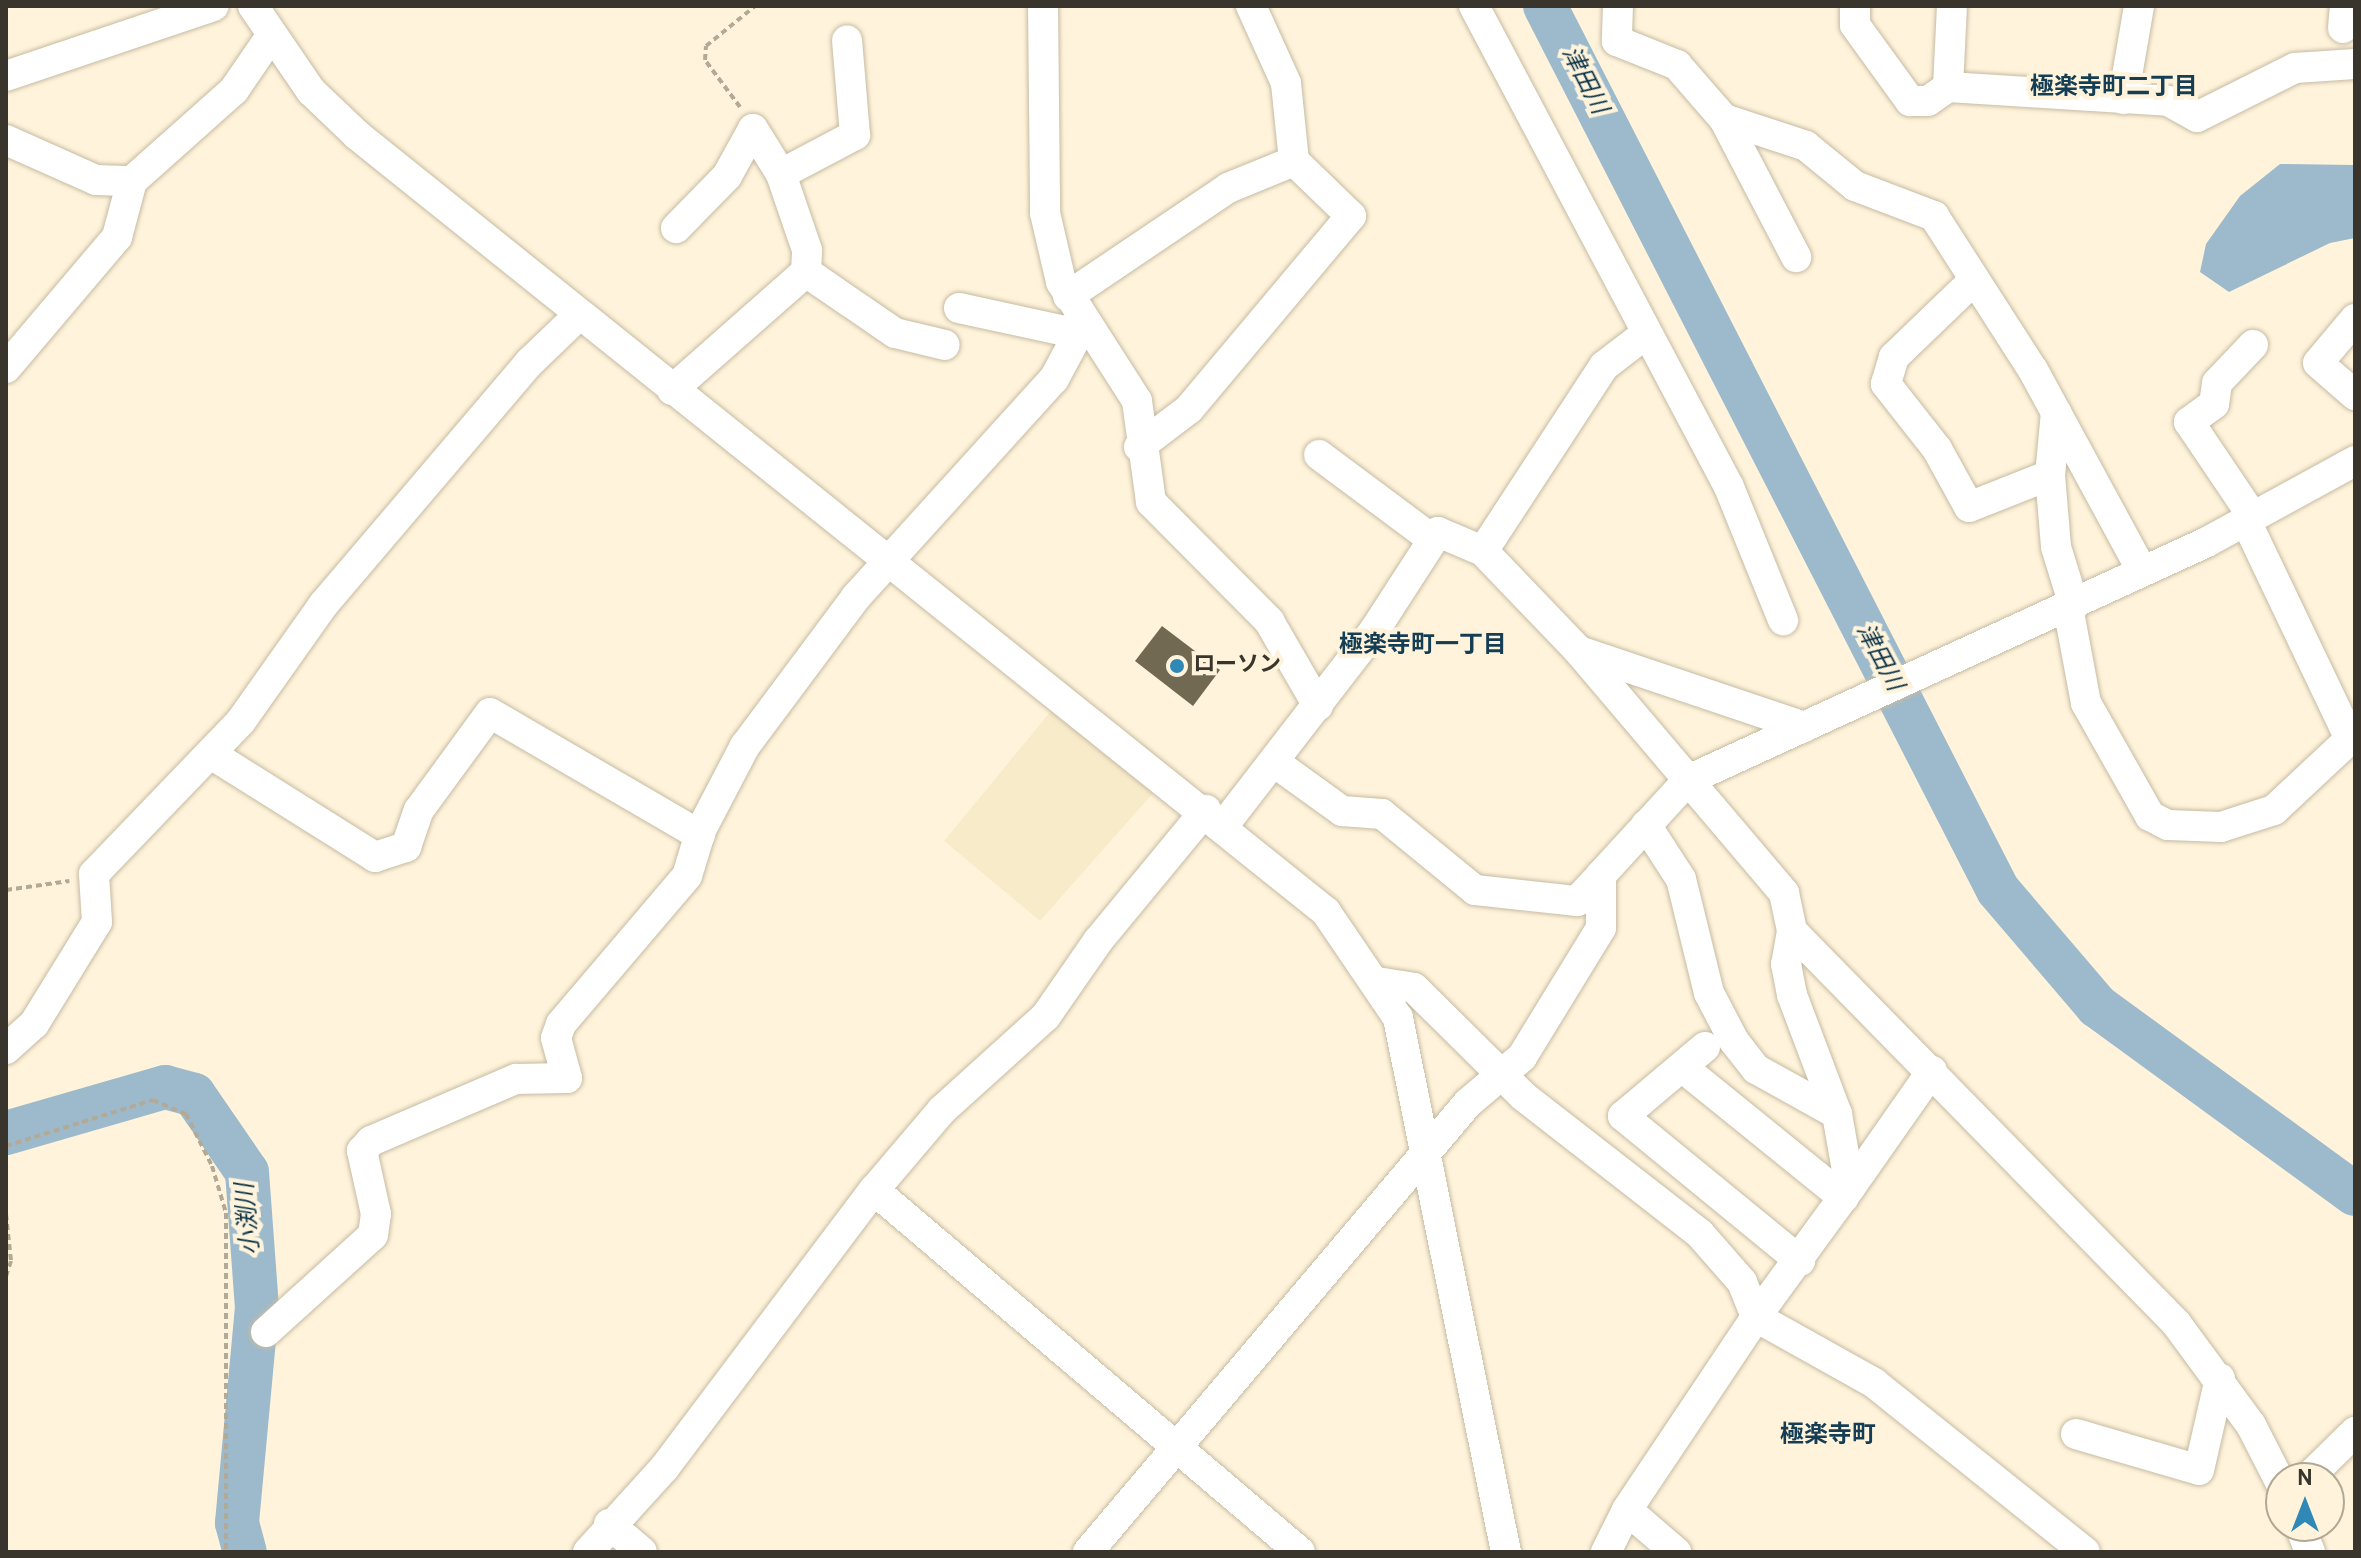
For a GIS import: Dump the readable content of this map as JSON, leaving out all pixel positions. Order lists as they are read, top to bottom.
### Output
{
  "districts": ["極楽寺町二丁目", "極楽寺町一丁目", "極楽寺町"],
  "water": ["津田川", "小渕川"],
  "places": ["ローソン"],
  "north": "top"
}
